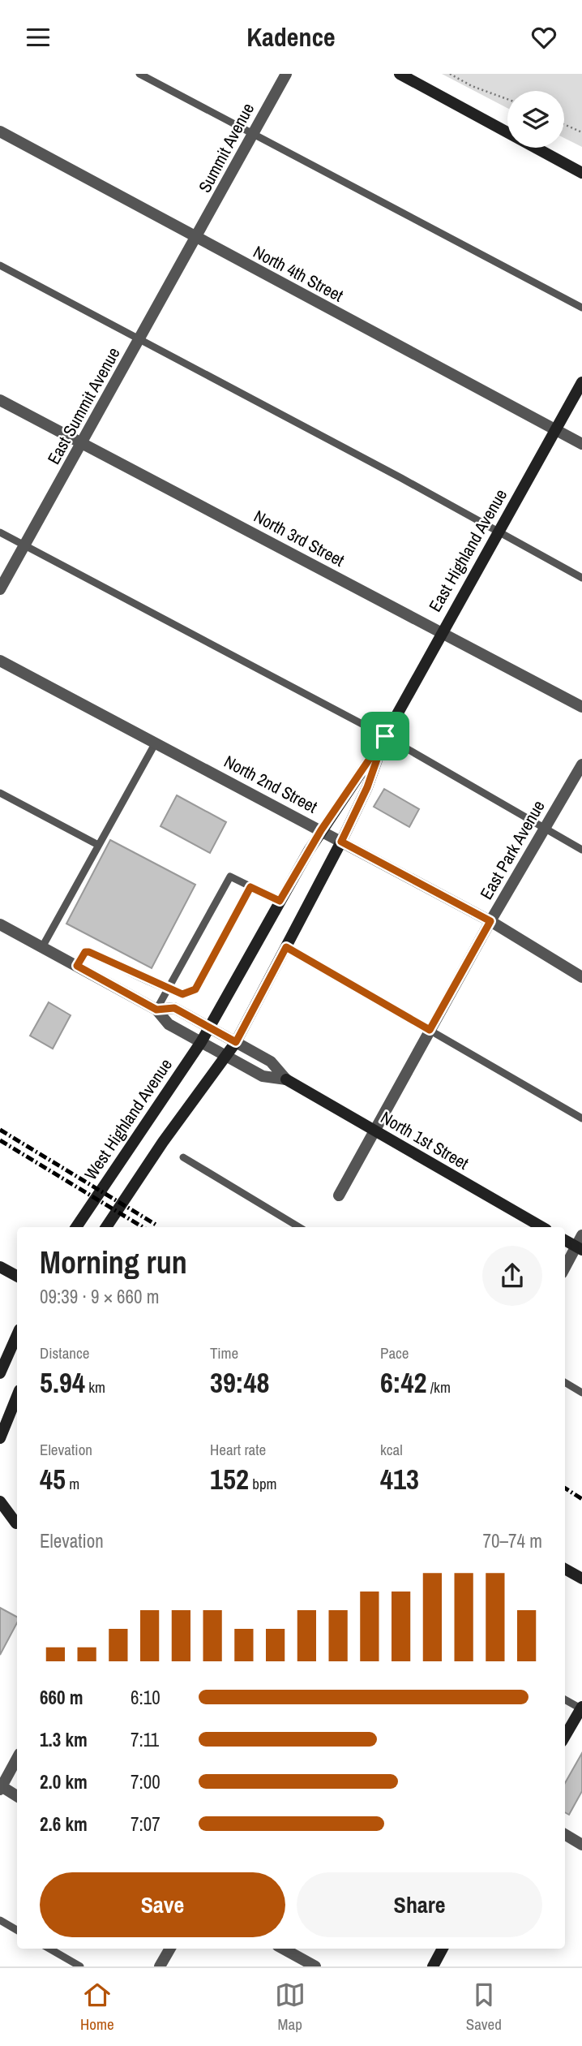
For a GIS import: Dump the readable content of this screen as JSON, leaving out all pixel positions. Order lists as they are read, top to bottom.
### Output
{
  "streets": {
    "main road": ["East Highland Avenue", "West Highland Avenue", "North 1st Street"],
    "street": [
      "Summit Avenue",
      "North 4th Street",
      "East Summit Avenue",
      "North 3rd Street",
      "North 2nd Street",
      "East Park Avenue"
    ]
  },
  "crossings": [
    ["Summit Avenue", "North 4th Street"],
    ["Summit Avenue", "East Summit Avenue"],
    ["North 4th Street", "East Summit Avenue"],
    ["North 4th Street", "East Highland Avenue"],
    ["East Summit Avenue", "North 3rd Street"],
    ["North 3rd Street", "East Highland Avenue"],
    ["East Highland Avenue", "North 2nd Street"],
    ["East Highland Avenue", "West Highland Avenue"],
    ["East Highland Avenue", "North 1st Street"],
    ["North 2nd Street", "East Park Avenue"],
    ["East Park Avenue", "North 1st Street"],
    ["West Highland Avenue", "North 1st Street"]
  ],
  "page": {
    "header": "Kadence",
    "heading": ["Morning run", "09:39 · 9 × 660 m"],
    "stats": [
      ["Distance", "5.94 km"],
      ["Time", "39:48"],
      ["Pace", "6:42 /km"],
      ["Elevation", "45 m"],
      ["Heart rate", "152 bpm"],
      ["kcal", "413"]
    ],
    "chart": ["Elevation", "70–74 m"],
    "list": [
      {
        "name": "660 m",
        "note": "6:10"
      },
      {
        "name": "1.3 km",
        "note": "7:11"
      },
      {
        "name": "2.0 km",
        "note": "7:00"
      },
      {
        "name": "2.6 km",
        "note": "7:07"
      }
    ],
    "buttons": ["Save", "Share"],
    "tabs": ["Home", "Map", "Saved"]
  }
}
